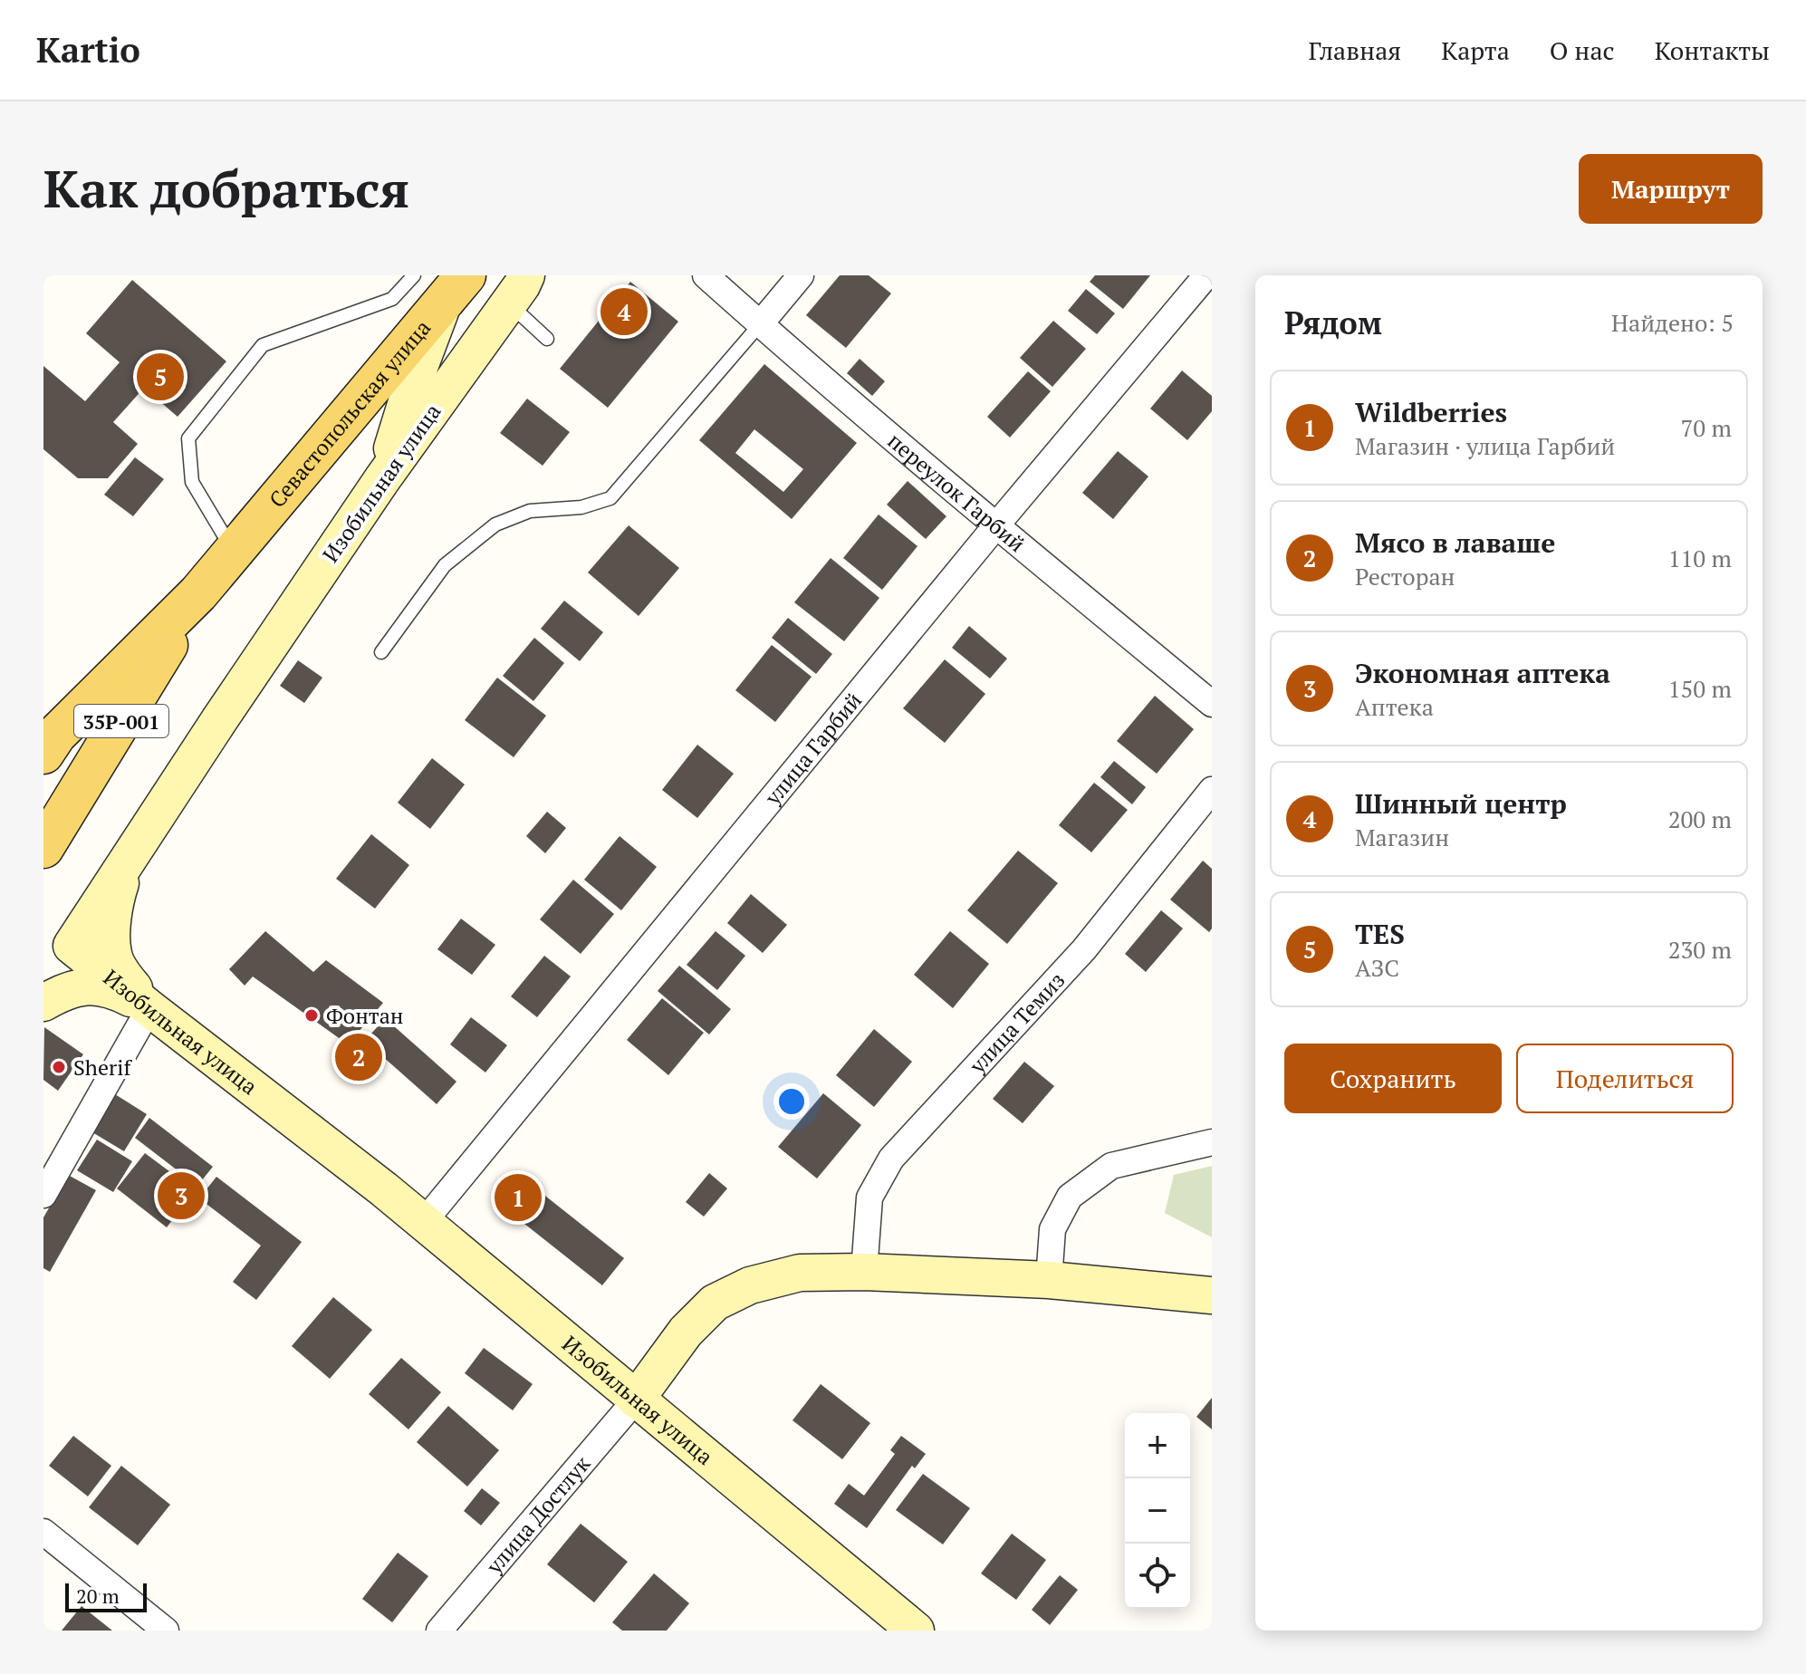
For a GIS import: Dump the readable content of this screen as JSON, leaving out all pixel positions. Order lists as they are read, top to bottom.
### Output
{
  "streets": {
    "main road": ["Севастопольская улица", "Изобильная улица", "35Р-001"],
    "street": [
      "переулок Гарбий",
      "улица Гарбий",
      "улица Темиз",
      "улица Достлук"
    ]
  },
  "crossings": [
    ["Севастопольская улица", "35Р-001"],
    ["Изобильная улица", "улица Гарбий"],
    ["Изобильная улица", "улица Достлук"],
    ["переулок Гарбий", "улица Гарбий"]
  ],
  "places": ["Фонтан", "Sherif"],
  "scale_bar": "20 m",
  "page": {
    "header": "Kartio",
    "nav": [
      "Главная",
      "Карта",
      "О нас",
      "Контакты"
    ],
    "buttons": [
      "Маршрут",
      ["Сохранить", "Поделиться"]
    ],
    "title": "Как добраться",
    "heading": ["Рядом", "Найдено: 5"],
    "pins": [
      "4",
      "5",
      "2",
      "3",
      "1"
    ],
    "list": [
      {
        "mark": "1",
        "name": "Wildberries",
        "note": "Магазин · улица Гарбий",
        "value": "70 m"
      },
      {
        "mark": "2",
        "name": "Мясо в лаваше",
        "note": "Ресторан",
        "value": "110 m"
      },
      {
        "mark": "3",
        "name": "Экономная аптека",
        "note": "Аптека",
        "value": "150 m"
      },
      {
        "mark": "4",
        "name": "Шинный центр",
        "note": "Магазин",
        "value": "200 m"
      },
      {
        "mark": "5",
        "name": "TES",
        "note": "АЗС",
        "value": "230 m"
      }
    ],
    "map_buttons": ["+", "−"],
    "scale": "20 m"
  }
}
